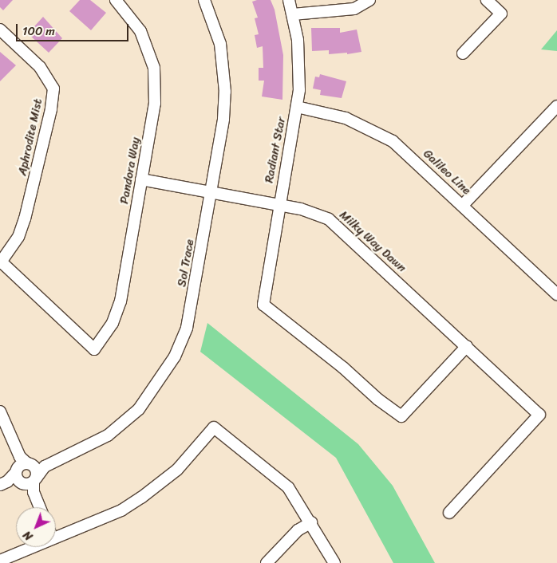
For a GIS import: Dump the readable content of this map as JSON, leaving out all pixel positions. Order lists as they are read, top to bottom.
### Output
{
  "streets": {
    "street": [
      "Aphrodite Mist",
      "Radiant Star",
      "Pandora Way",
      "Galileo Line",
      "Milky Way Dawn",
      "Sol Trace"
    ]
  },
  "crossings": [
    ["Aphrodite Mist", "Pandora Way"],
    ["Radiant Star", "Galileo Line"],
    ["Radiant Star", "Milky Way Dawn"],
    ["Pandora Way", "Milky Way Dawn"],
    ["Milky Way Dawn", "Sol Trace"]
  ],
  "scale_bar": "100 m",
  "north": "bottom left"
}
